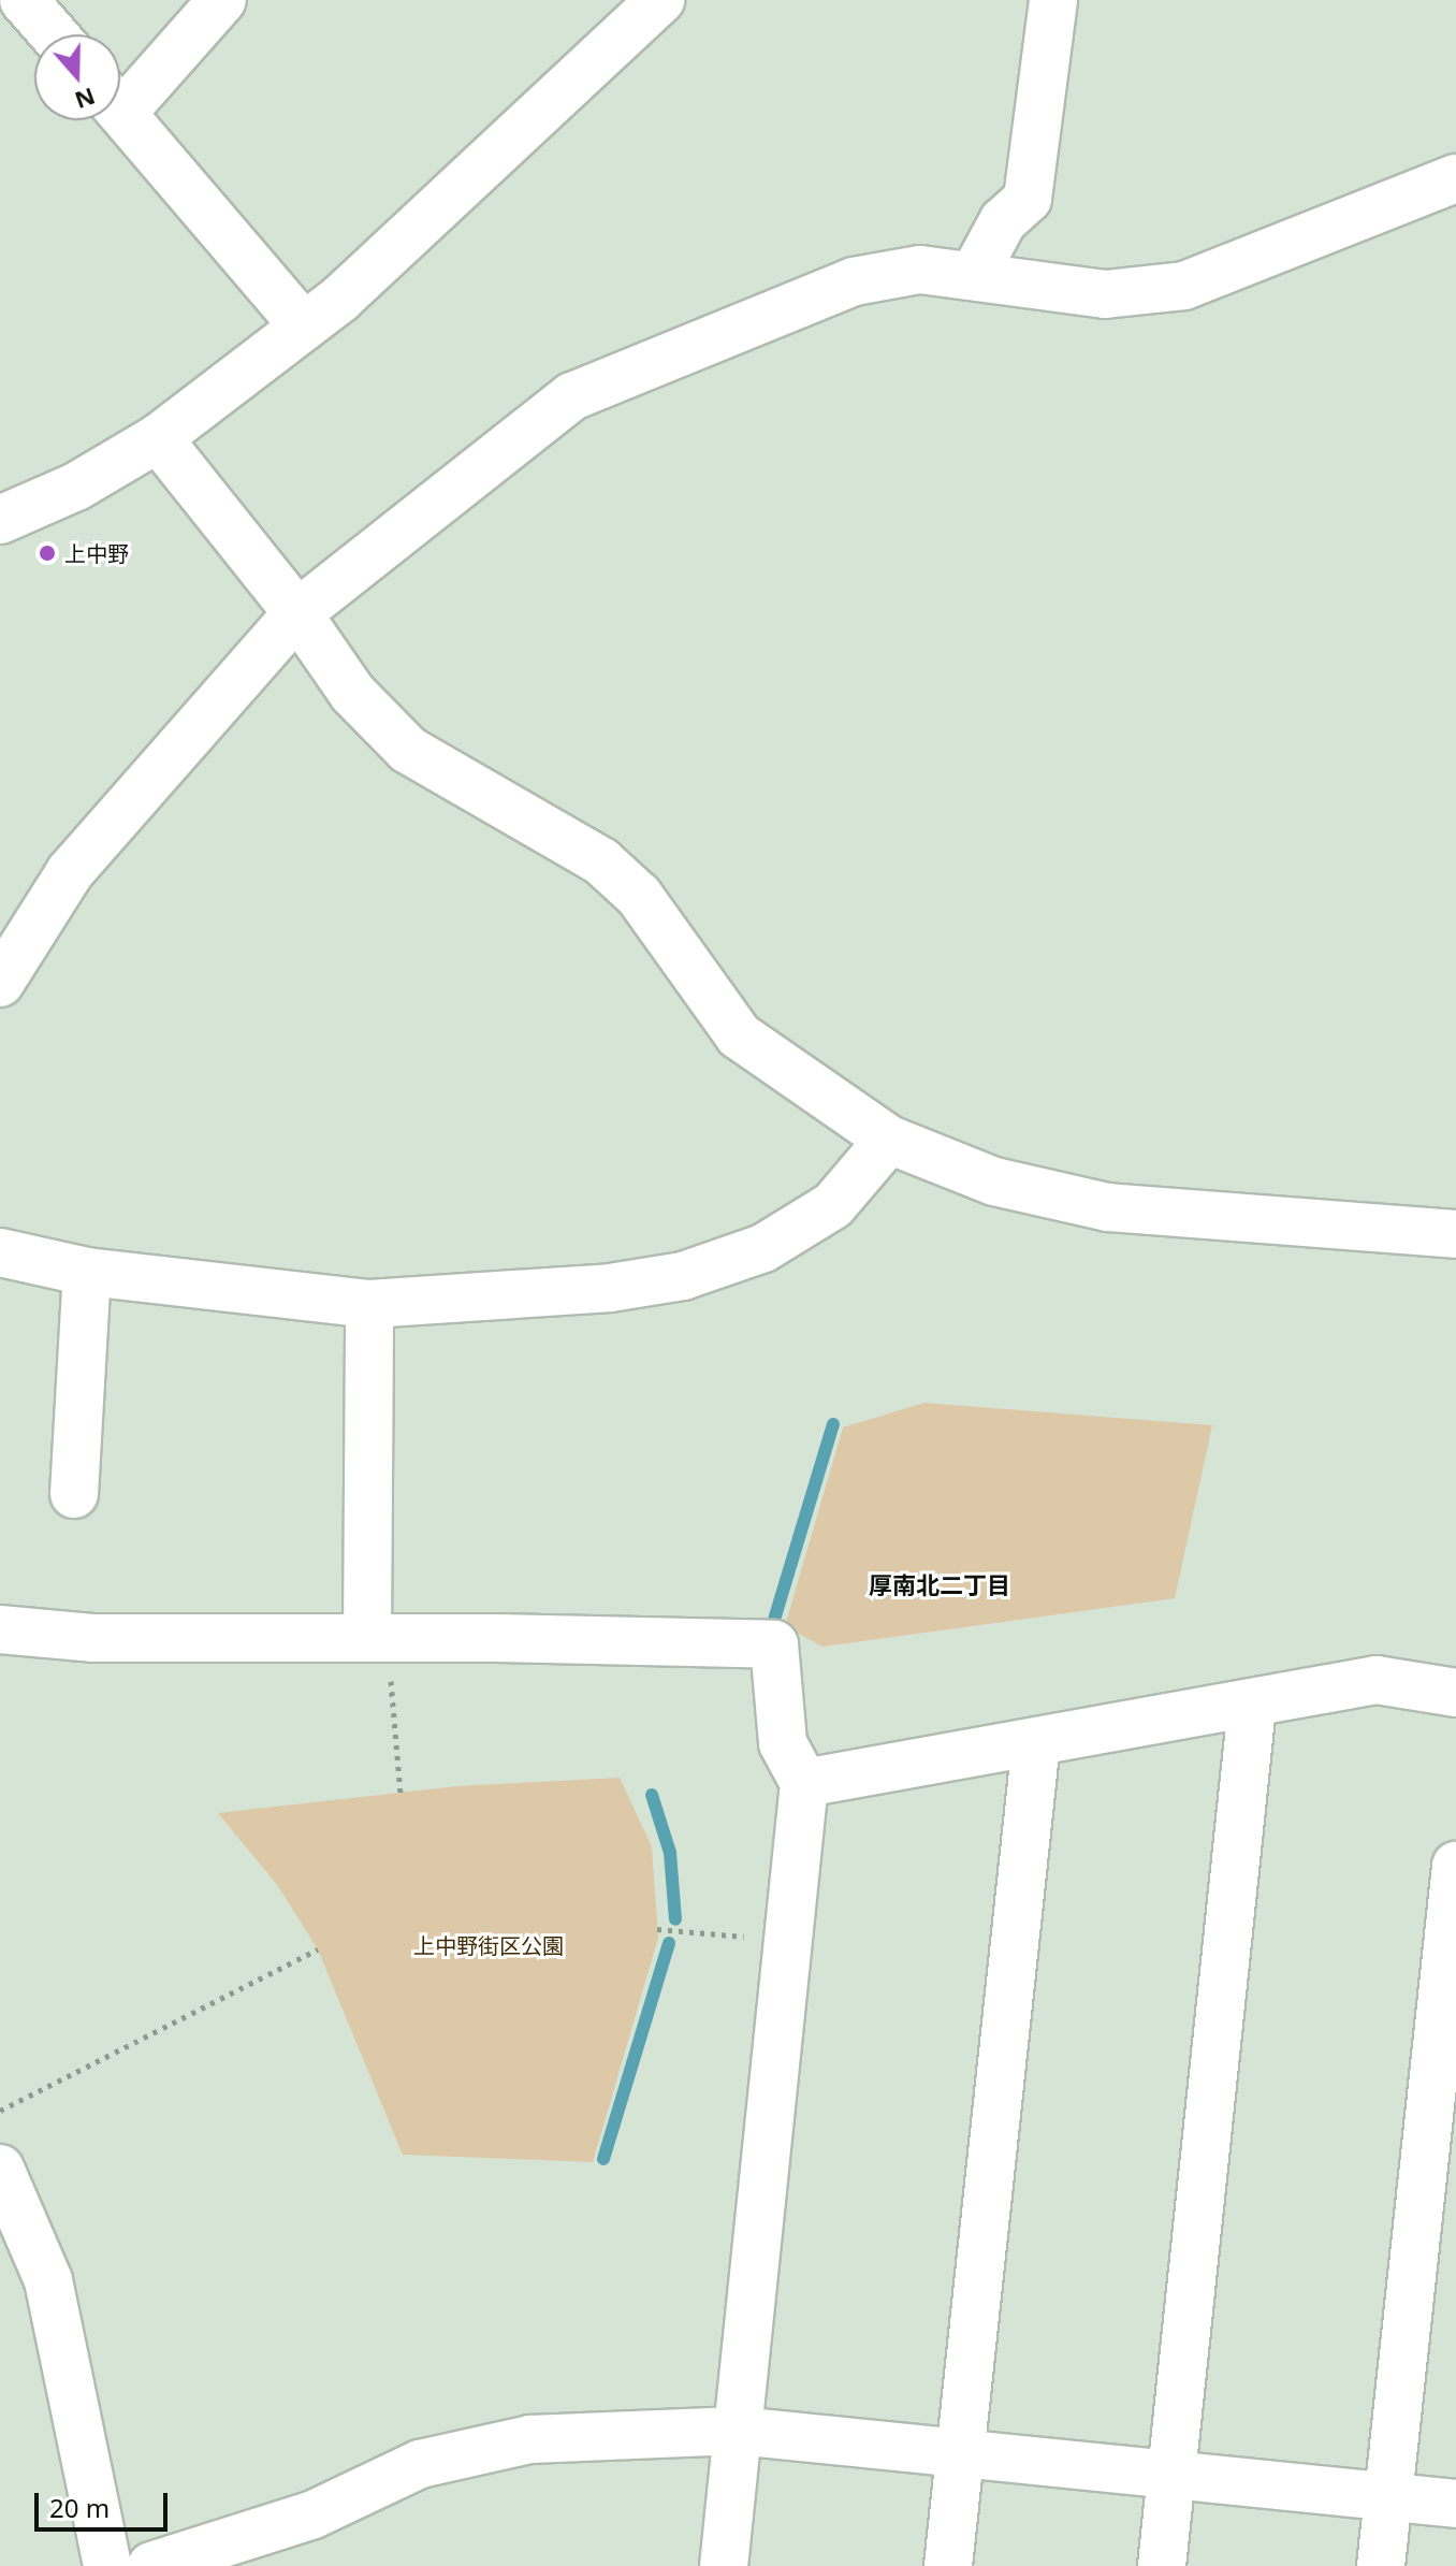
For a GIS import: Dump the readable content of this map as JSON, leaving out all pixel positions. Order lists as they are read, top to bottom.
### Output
{
  "districts": ["厚南北二丁目"],
  "parks": ["上中野街区公園"],
  "places": ["上中野"],
  "scale_bar": "20 m",
  "north": "bottom"
}
